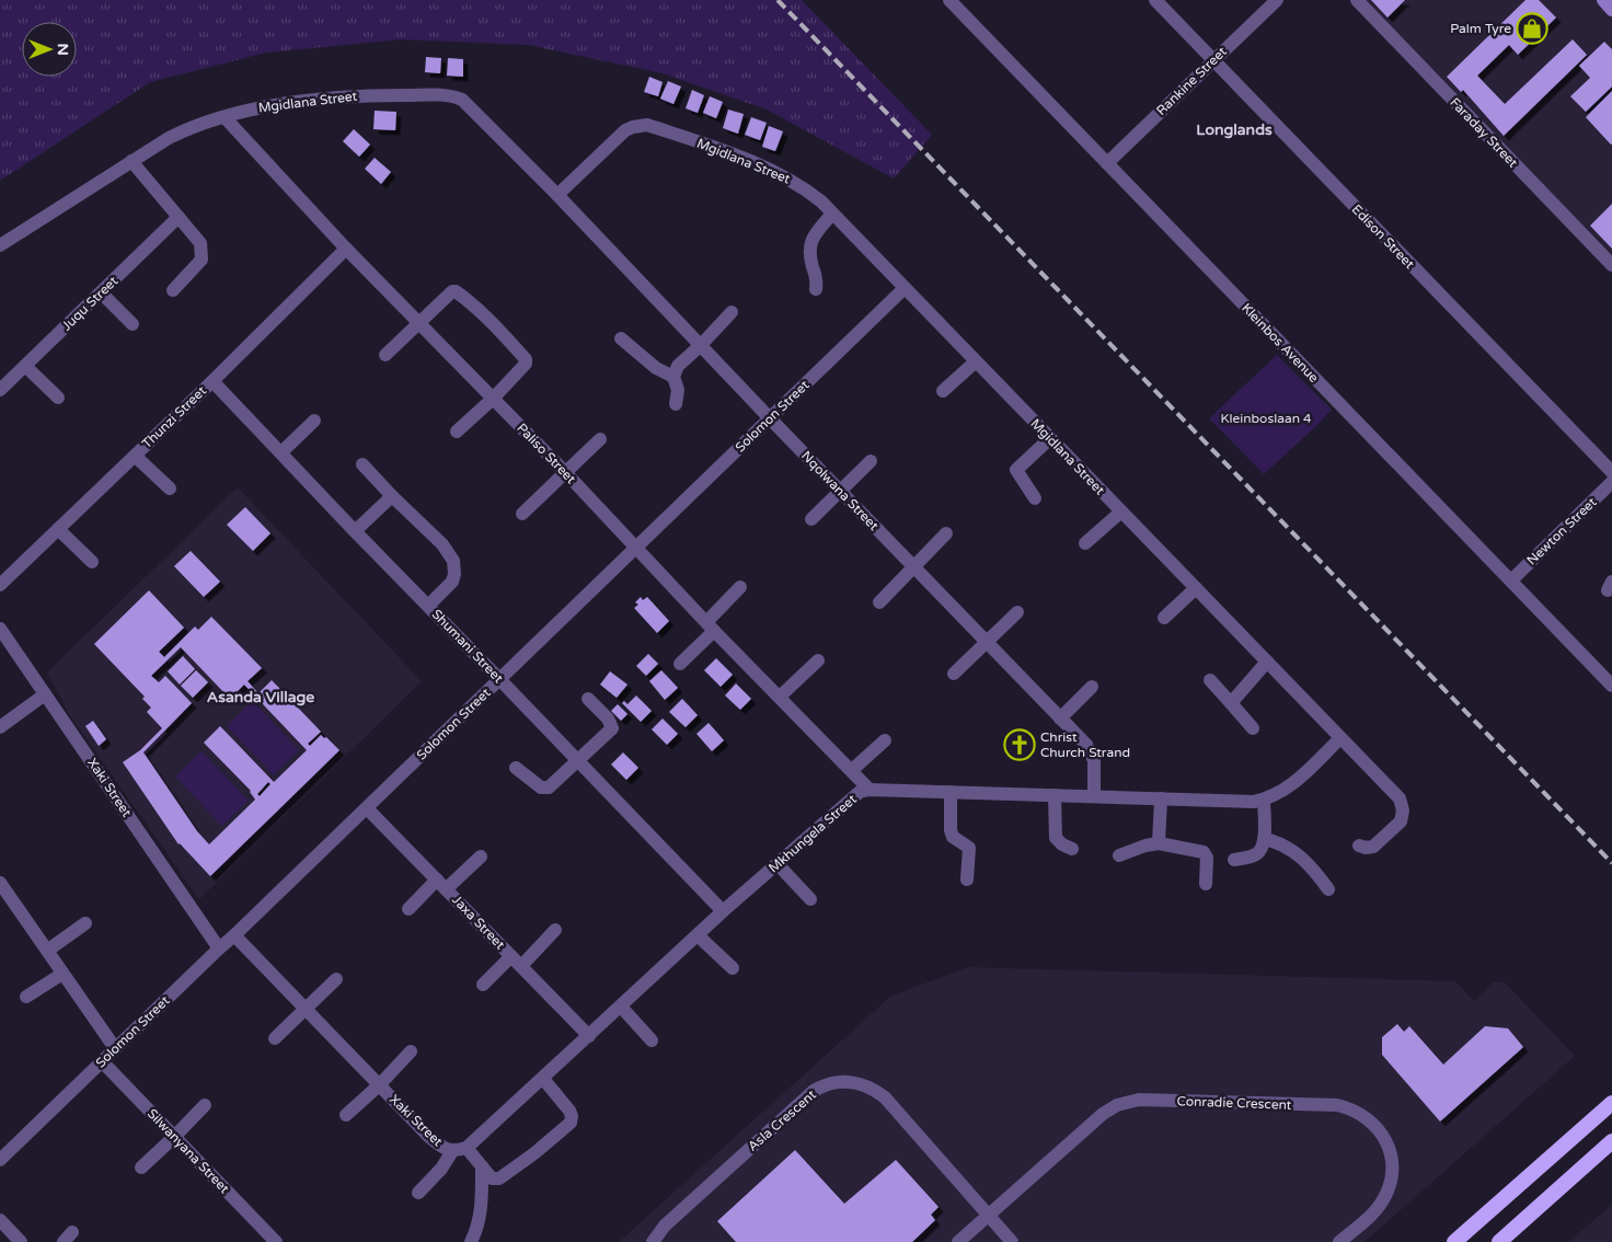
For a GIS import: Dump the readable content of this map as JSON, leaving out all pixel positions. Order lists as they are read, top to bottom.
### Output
{
  "streets": {
    "street": [
      "Rankine Street",
      "Mgidlana Street",
      "Faraday Street",
      "Edison Street",
      "Juqu Street",
      "Kleinbos Avenue",
      "Solomon Street",
      "Thunzi Street",
      "Paliso Street",
      "Nqolwana Street",
      "Newton Street",
      "Shumani Street",
      "Xaki Street",
      "Mkhungela Street",
      "Jaxa Street",
      "Conradie Crescent",
      "Asla Crescent",
      "Silwanyana Street"
    ]
  },
  "crossings": [
    ["Rankine Street", "Edison Street"],
    ["Rankine Street", "Kleinbos Avenue"],
    ["Mgidlana Street", "Solomon Street"],
    ["Mgidlana Street", "Paliso Street"],
    ["Mgidlana Street", "Nqolwana Street"],
    ["Mgidlana Street", "Mkhungela Street"],
    ["Kleinbos Avenue", "Newton Street"],
    ["Solomon Street", "Paliso Street"],
    ["Solomon Street", "Nqolwana Street"],
    ["Solomon Street", "Shumani Street"],
    ["Solomon Street", "Xaki Street"],
    ["Solomon Street", "Jaxa Street"],
    ["Solomon Street", "Silwanyana Street"],
    ["Thunzi Street", "Paliso Street"],
    ["Thunzi Street", "Shumani Street"],
    ["Paliso Street", "Mkhungela Street"],
    ["Nqolwana Street", "Mkhungela Street"],
    ["Shumani Street", "Mkhungela Street"],
    ["Xaki Street", "Mkhungela Street"],
    ["Mkhungela Street", "Jaxa Street"],
    ["Conradie Crescent", "Asla Crescent"]
  ],
  "districts": ["Longlands", "Asanda Village"],
  "parks": ["Kleinboslaan 4"],
  "places": {
    "shop": ["Palm Tyre"],
    "church": ["Christ Church Strand"]
  },
  "north": "right"
}
